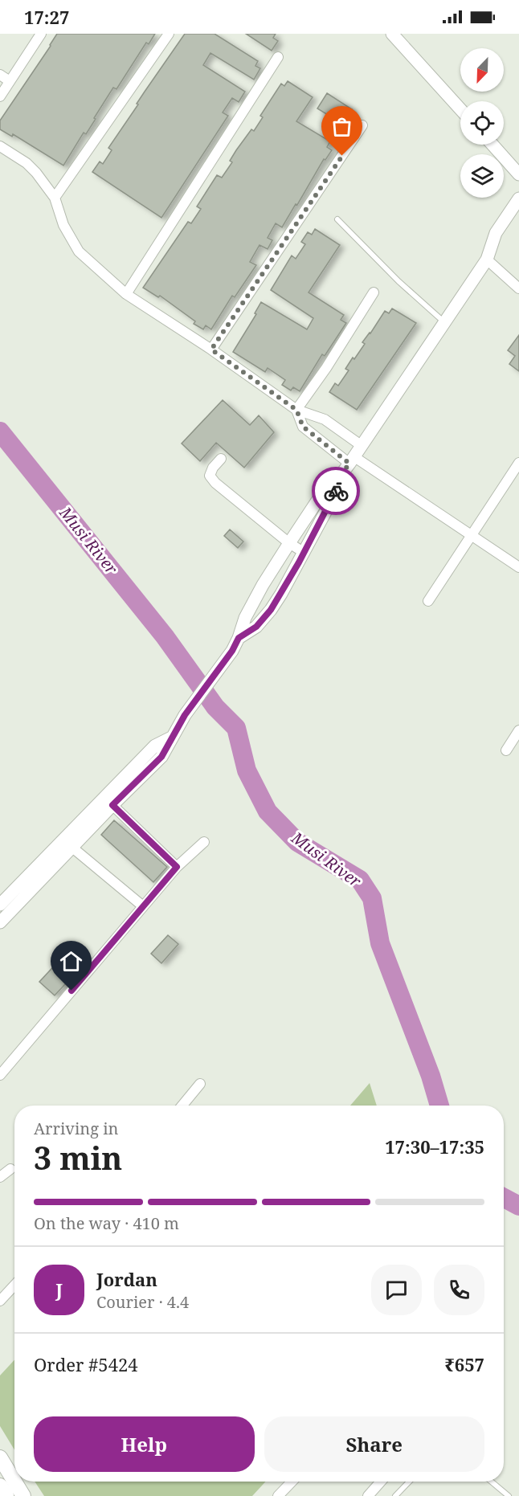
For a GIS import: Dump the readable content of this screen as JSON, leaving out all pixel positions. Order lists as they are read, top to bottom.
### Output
{
  "water": ["Musi River"],
  "north": "bottom left",
  "page": {
    "status": "17:27",
    "heading": ["3 min", "Arriving in", "17:30–17:35"],
    "panel": [
      "Jordan",
      "Courier · 4.4",
      "Order #5424",
      "₹657"
    ],
    "bar": "On the way · 410 m",
    "round": "J",
    "buttons": ["Help", "Share"]
  }
}
